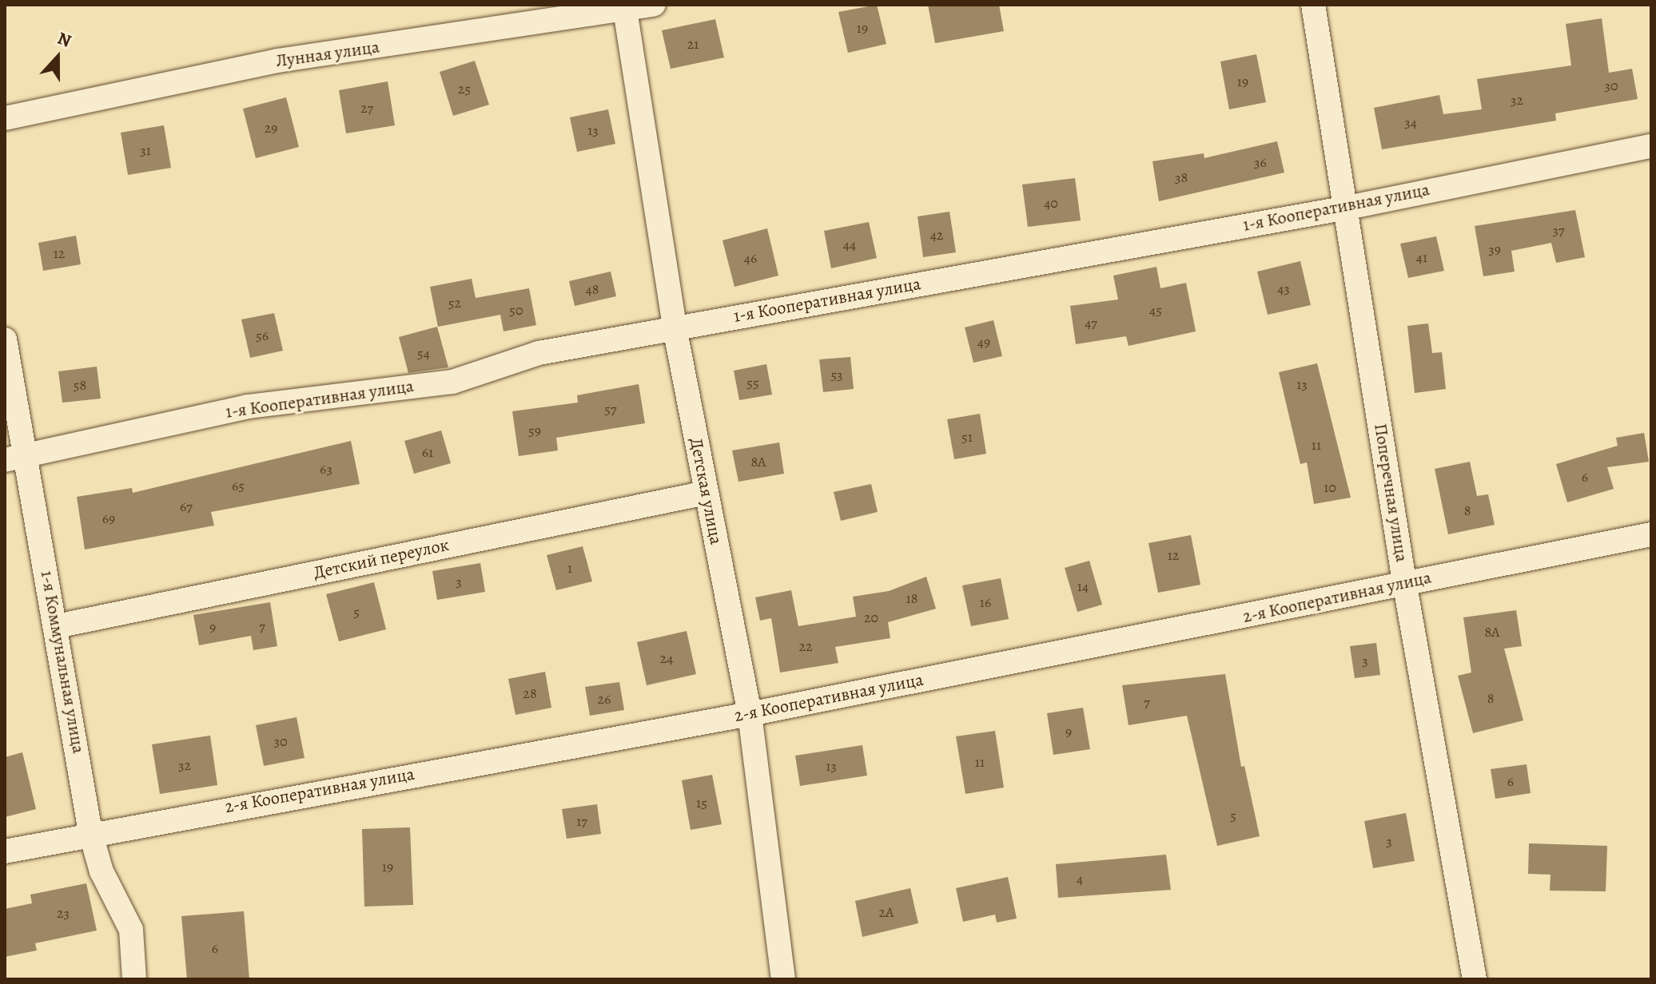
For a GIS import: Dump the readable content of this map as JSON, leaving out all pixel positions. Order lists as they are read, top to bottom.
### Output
{
  "streets": {
    "street": [
      "Лунная улица",
      "1-я Кооперативная улица",
      "Детская улица",
      "Поперечная улица",
      "Детский переулок",
      "2-я Кооперативная улица",
      "1-я Коммунальная улица"
    ]
  },
  "crossings": [
    ["Лунная улица", "Детская улица"],
    ["1-я Кооперативная улица", "Детская улица"],
    ["1-я Кооперативная улица", "Поперечная улица"],
    ["1-я Кооперативная улица", "1-я Коммунальная улица"],
    ["Детская улица", "Детский переулок"],
    ["Детская улица", "2-я Кооперативная улица"],
    ["Поперечная улица", "2-я Кооперативная улица"],
    ["Детский переулок", "1-я Коммунальная улица"],
    ["2-я Кооперативная улица", "1-я Коммунальная улица"]
  ],
  "house_numbers": [
    "19",
    "21",
    "19",
    "30",
    "25",
    "32",
    "27",
    "34",
    "29",
    "13",
    "31",
    "36",
    "38",
    "40",
    "37",
    "42",
    "44",
    "39",
    "12",
    "41",
    "46",
    "43",
    "48",
    "52",
    "50",
    "45",
    "47",
    "56",
    "49",
    "54",
    "53",
    "55",
    "13",
    "58",
    "57",
    "59",
    "51",
    "11",
    "61",
    "8А",
    "63",
    "6",
    "65",
    "10",
    "67",
    "8",
    "69",
    "12",
    "1",
    "3",
    "14",
    "18",
    "16",
    "5",
    "20",
    "7",
    "9",
    "8А",
    "22",
    "24",
    "3",
    "28",
    "8",
    "26",
    "7",
    "9",
    "30",
    "11",
    "32",
    "13",
    "6",
    "15",
    "5",
    "17",
    "3",
    "19",
    "4",
    "2А",
    "23",
    "6"
  ],
  "north": "top"
}
